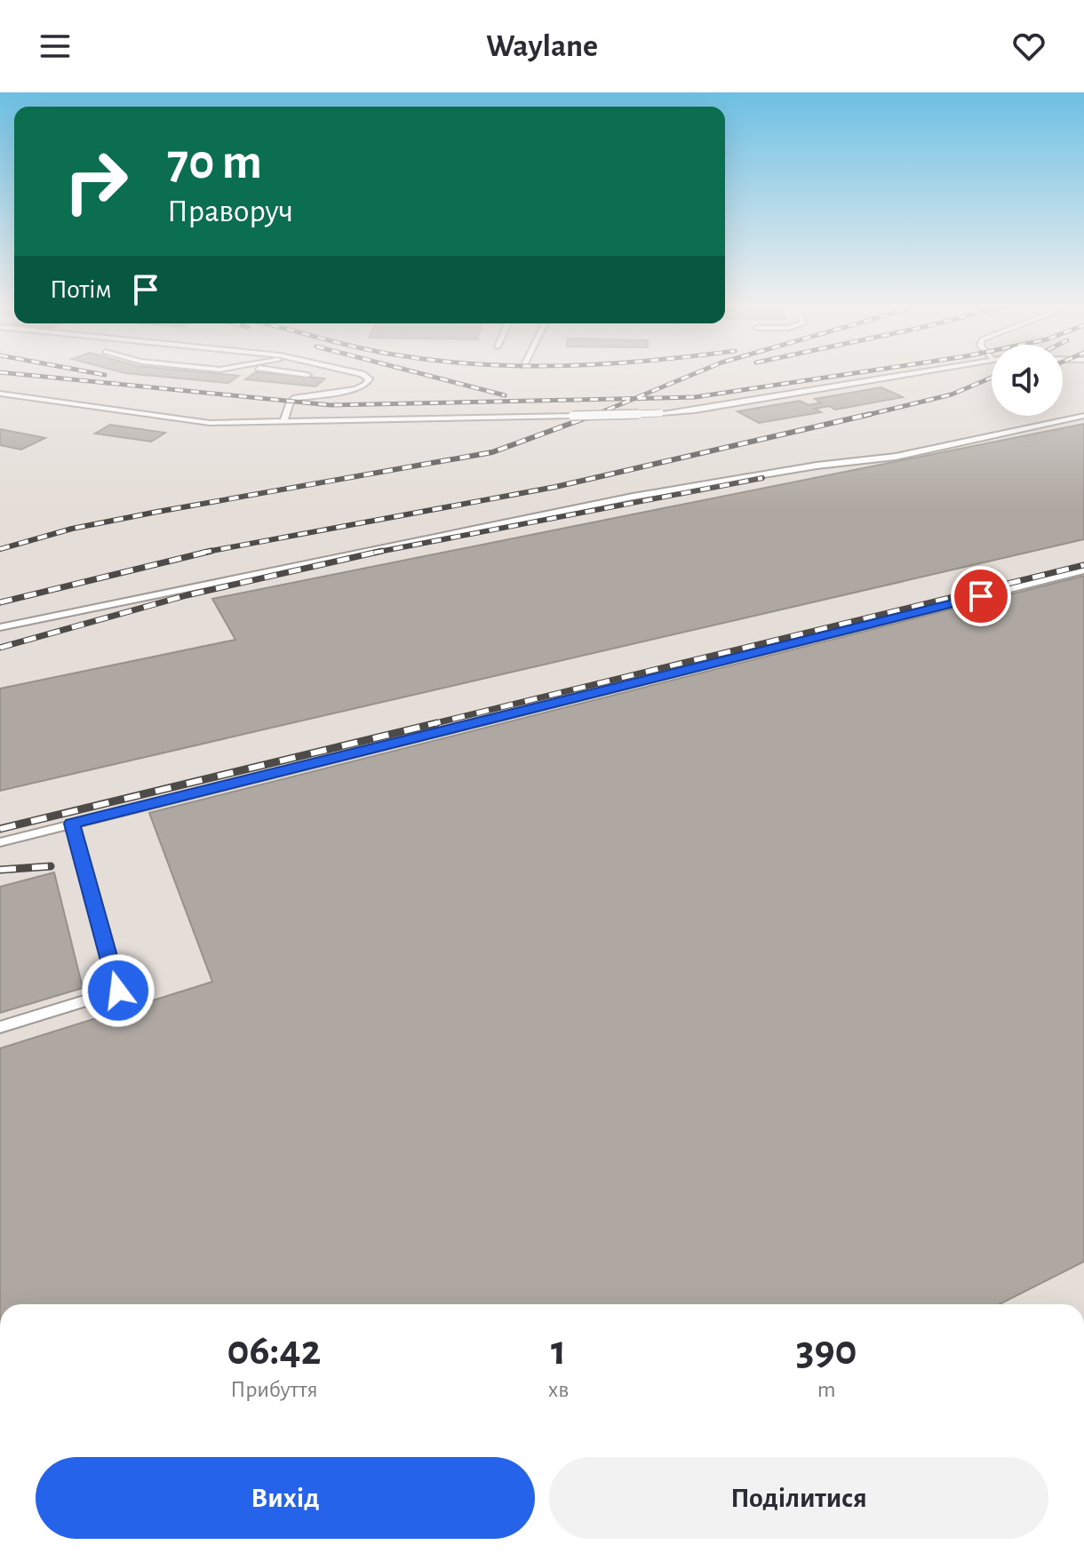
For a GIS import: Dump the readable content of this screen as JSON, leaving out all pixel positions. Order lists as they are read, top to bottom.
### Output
{
  "page": {
    "header": "Waylane",
    "turn": ["70 m", "Праворуч"],
    "then": "Потім",
    "eta": [
      "06:42",
      "Прибуття",
      "1",
      "хв",
      "390",
      "m"
    ],
    "buttons": ["Вихід", "Поділитися"]
  }
}
